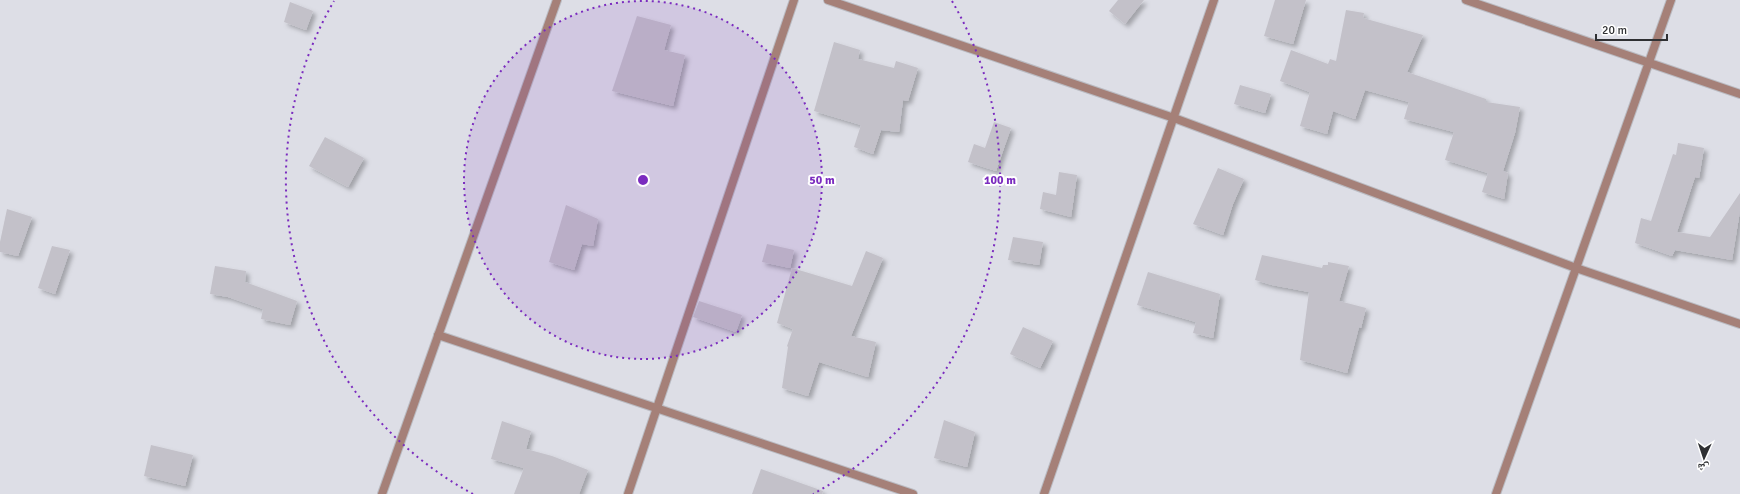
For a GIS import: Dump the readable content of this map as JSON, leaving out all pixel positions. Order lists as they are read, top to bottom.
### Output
{
  "scale_bar": "20 m",
  "north": "bottom",
  "rings": ["50 m", "100 m"]
}
